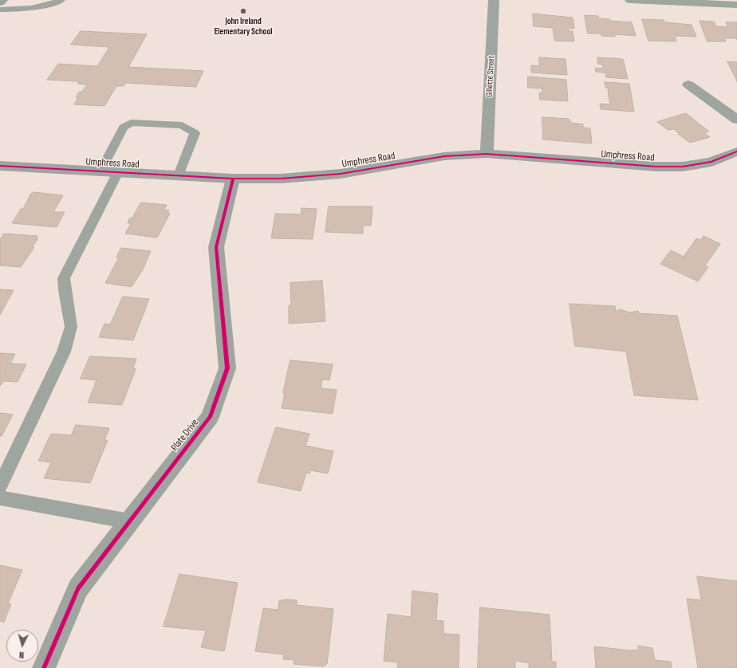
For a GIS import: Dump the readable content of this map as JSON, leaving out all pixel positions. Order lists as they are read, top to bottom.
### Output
{
  "streets": {
    "street": ["Gillette Street", "Umphress Road", "Plate Drive"]
  },
  "crossings": [
    ["Gillette Street", "Umphress Road"],
    ["Umphress Road", "Plate Drive"]
  ],
  "places": ["John Ireland Elementary School"],
  "north": "bottom"
}
